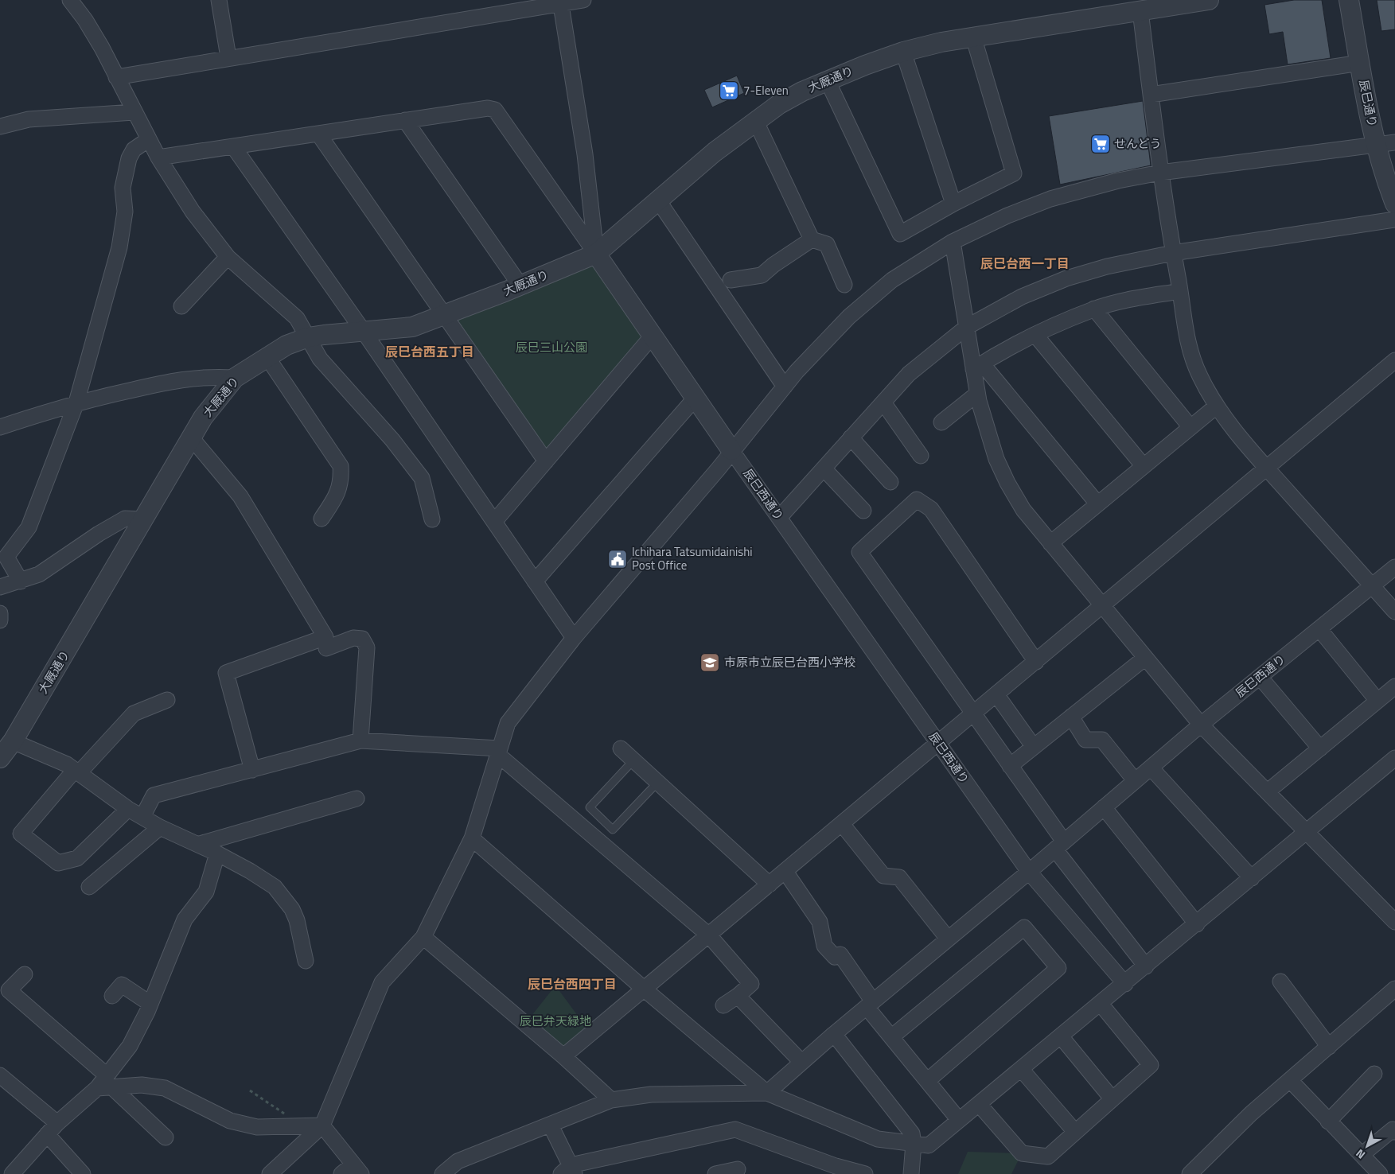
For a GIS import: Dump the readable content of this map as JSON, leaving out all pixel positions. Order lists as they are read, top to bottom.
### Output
{
  "streets": {
    "street": ["大厩通り", "辰巳通り", "辰巳西通り"]
  },
  "crossings": [
    ["大厩通り", "辰巳西通り"]
  ],
  "districts": ["辰巳台西一丁目", "辰巳台西五丁目", "辰巳台西四丁目"],
  "parks": ["辰巳三山公園", "辰巳弁天緑地"],
  "places": {
    "supermarket": ["7-Eleven", "せんどう"],
    "public building": ["Ichihara Tatsumidainishi Post Office"],
    "school or university": ["市原市立辰巳台西小学校"]
  },
  "north": "bottom left"
}
